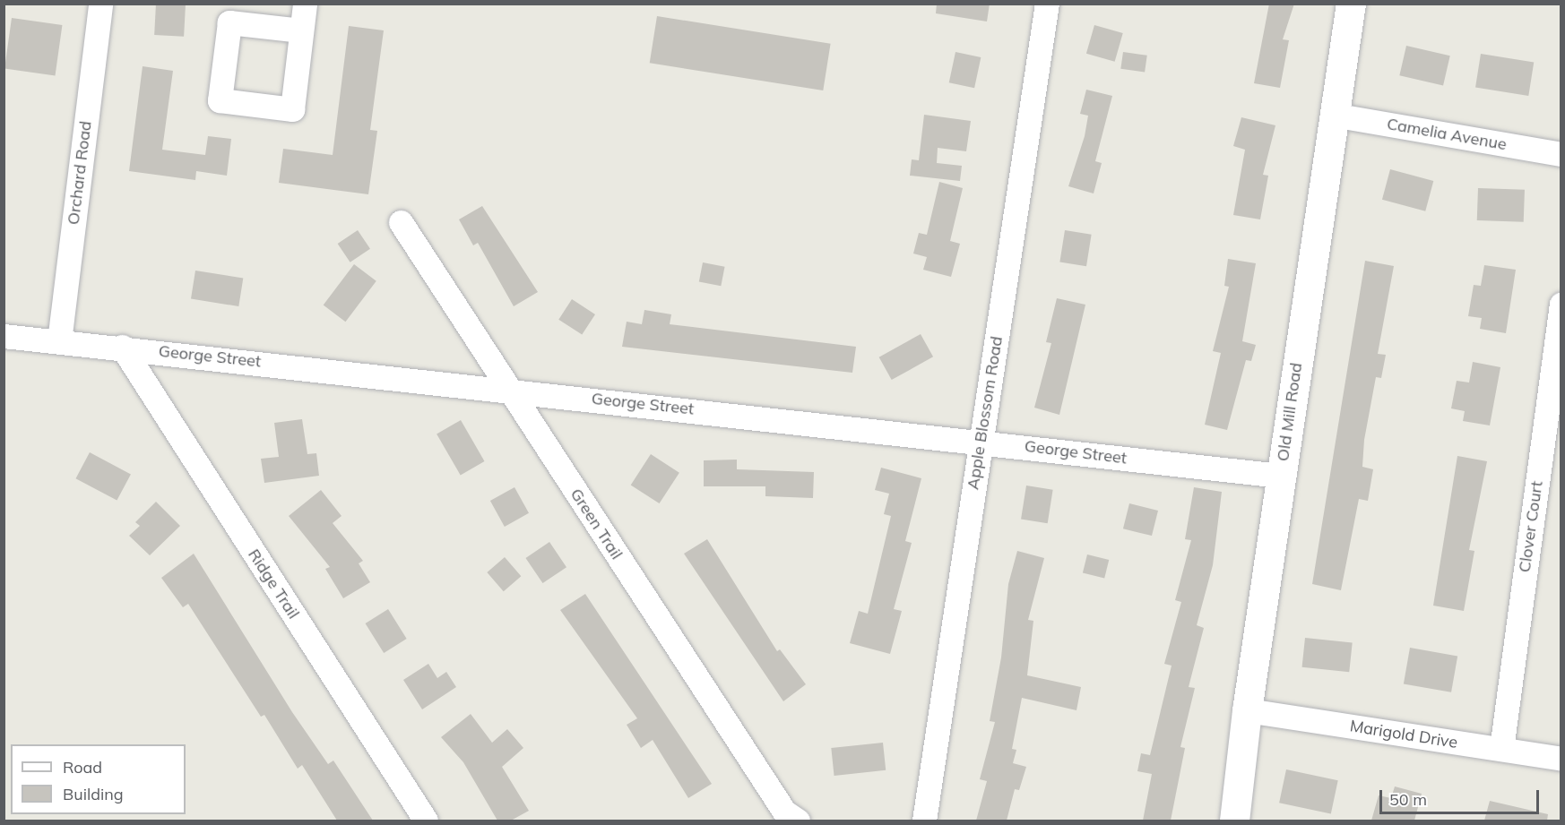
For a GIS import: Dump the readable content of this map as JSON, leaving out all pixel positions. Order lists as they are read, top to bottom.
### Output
{
  "streets": {
    "street": [
      "Camelia Avenue",
      "Orchard Road",
      "George Street",
      "Old Mill Road",
      "Apple Blossom Road",
      "Green Trail",
      "Clover Court",
      "Ridge Trail",
      "Marigold Drive"
    ]
  },
  "crossings": [
    ["Camelia Avenue", "Old Mill Road"],
    ["Orchard Road", "George Street"],
    ["George Street", "Old Mill Road"],
    ["George Street", "Apple Blossom Road"],
    ["George Street", "Green Trail"],
    ["George Street", "Ridge Trail"],
    ["Old Mill Road", "Marigold Drive"],
    ["Clover Court", "Marigold Drive"]
  ],
  "legend": ["Road", "Building"],
  "scale_bar": "50 m"
}
